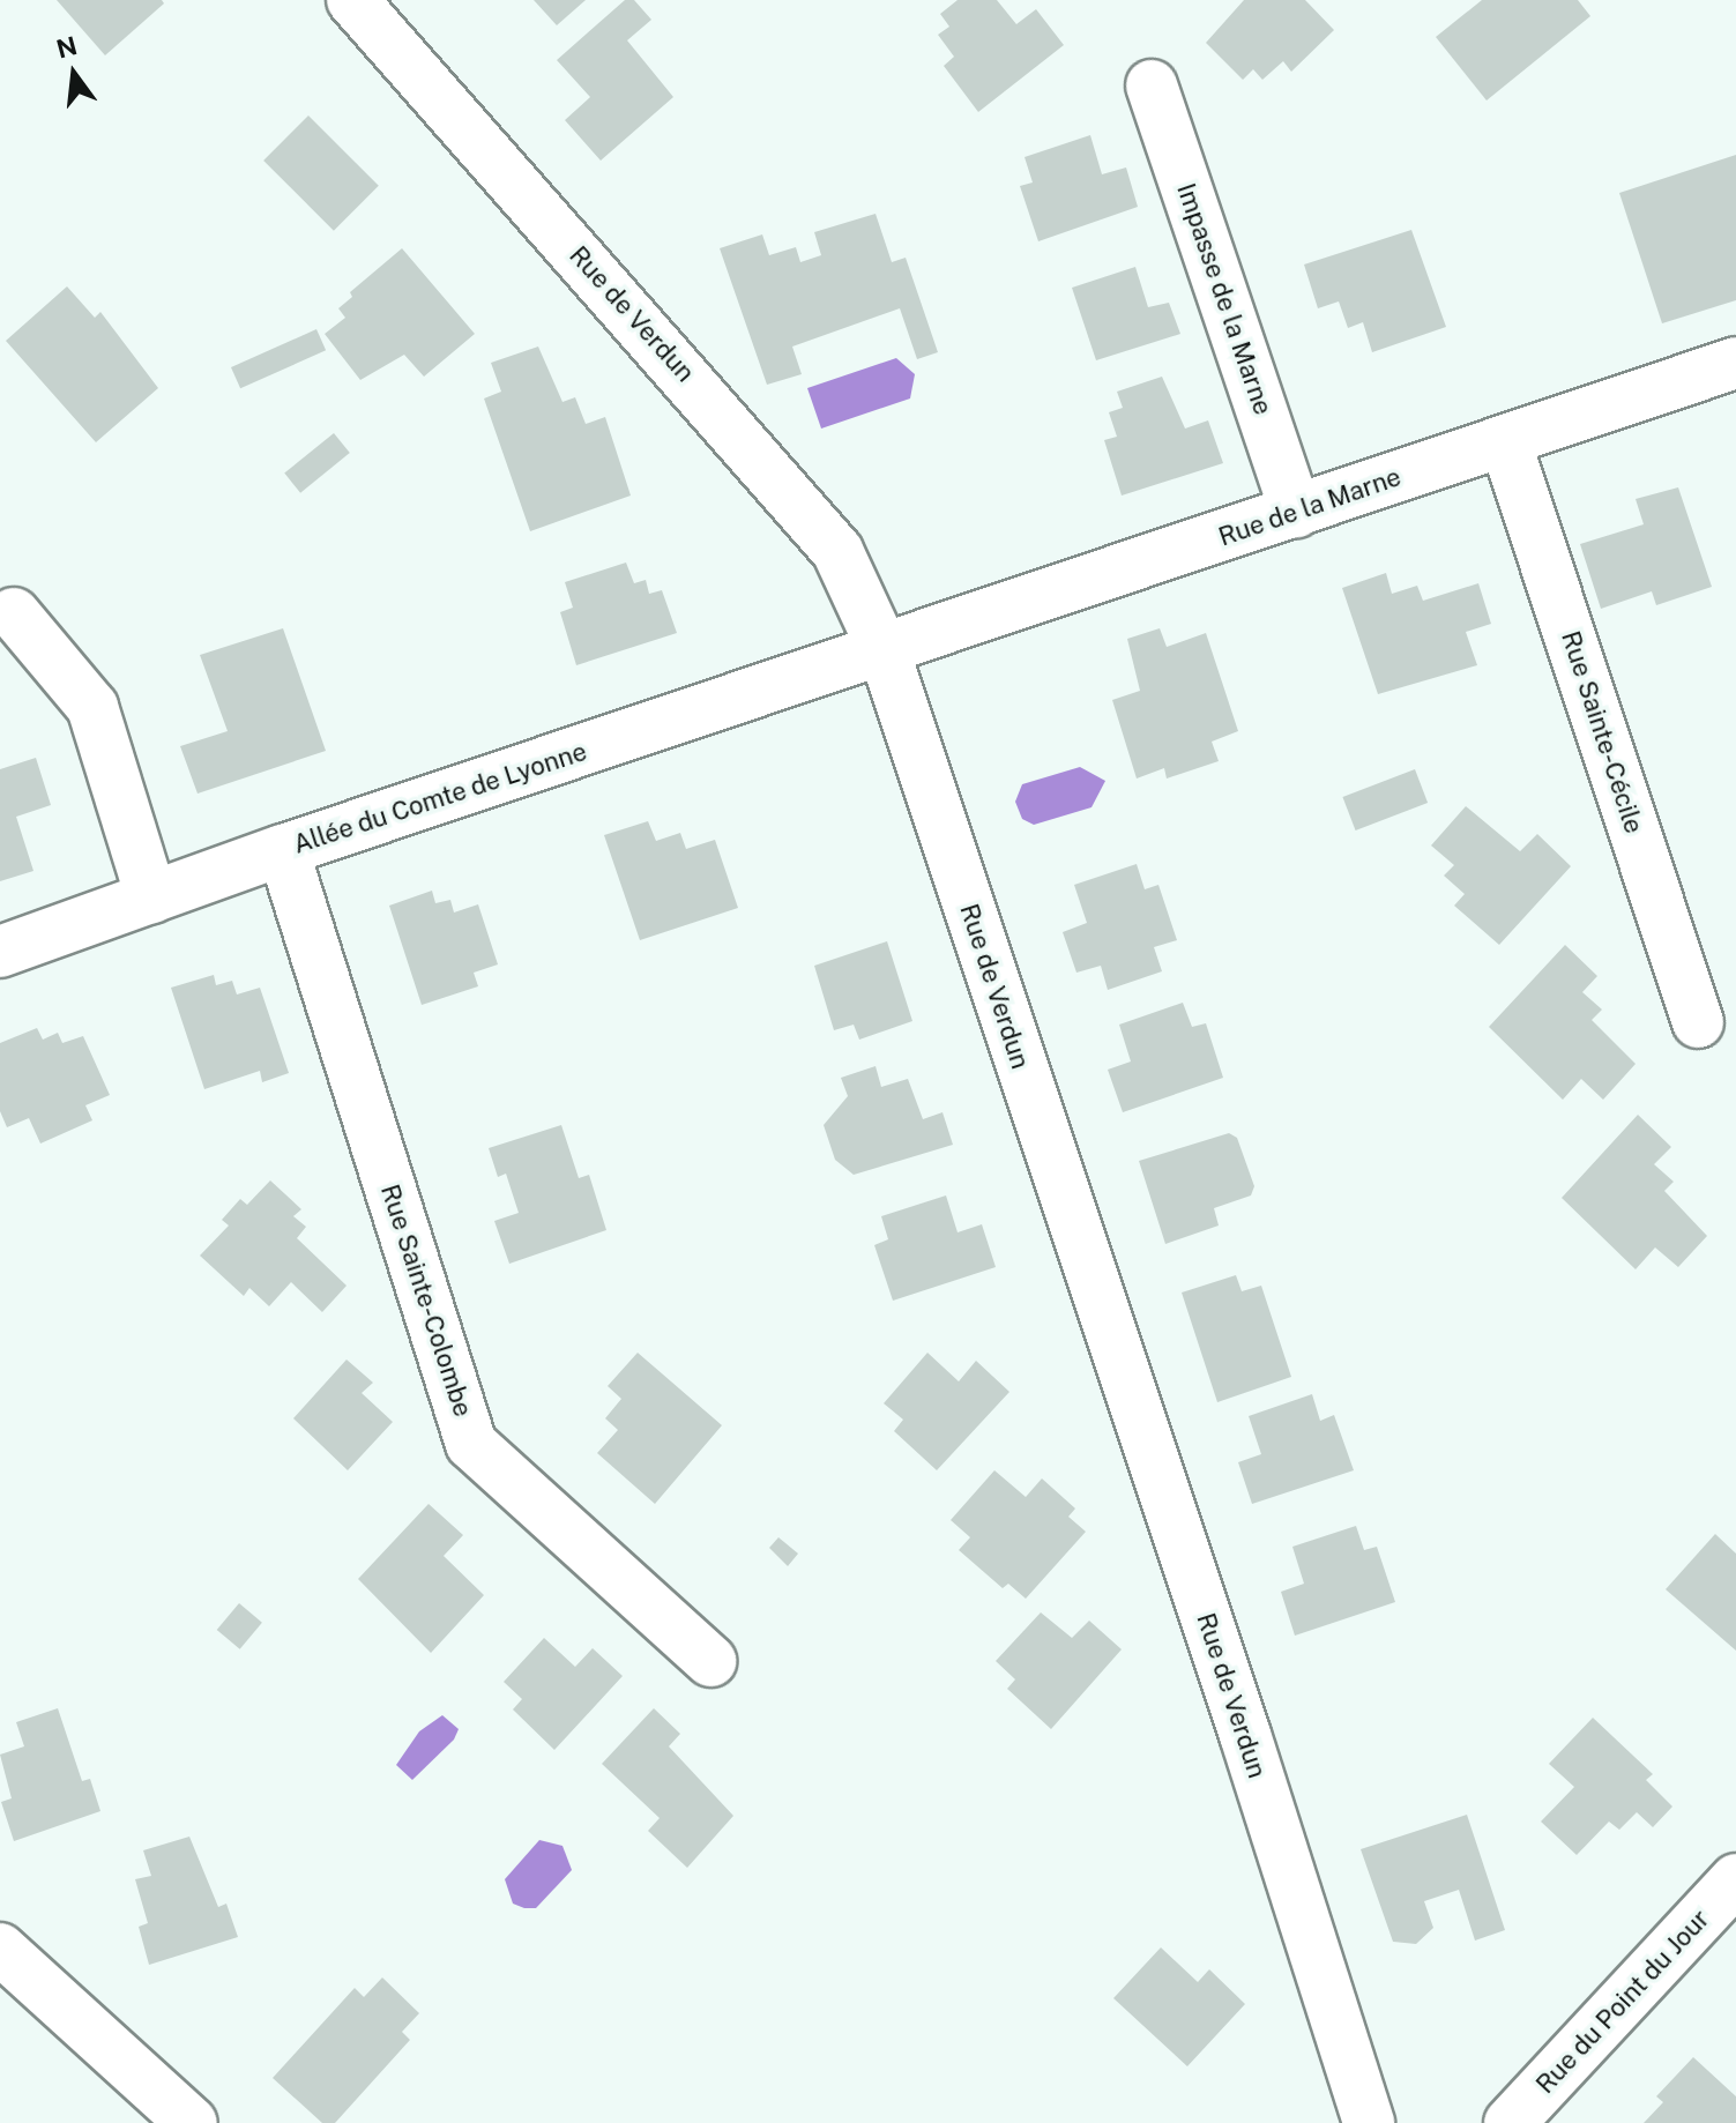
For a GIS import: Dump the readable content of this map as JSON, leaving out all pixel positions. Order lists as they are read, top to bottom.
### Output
{
  "streets": {
    "street": [
      "Impasse de la Marne",
      "Rue de Verdun",
      "Rue de la Marne",
      "Rue Sainte-Cécile",
      "Allée du Comte de Lyonne",
      "Rue Sainte-Colombe",
      "Rue du Point du Jour"
    ]
  },
  "crossings": [
    ["Impasse de la Marne", "Rue de la Marne"],
    ["Rue de Verdun", "Rue de la Marne"],
    ["Rue de Verdun", "Allée du Comte de Lyonne"],
    ["Rue de la Marne", "Rue Sainte-Cécile"],
    ["Rue de la Marne", "Allée du Comte de Lyonne"],
    ["Allée du Comte de Lyonne", "Rue Sainte-Colombe"]
  ],
  "north": "top"
}
